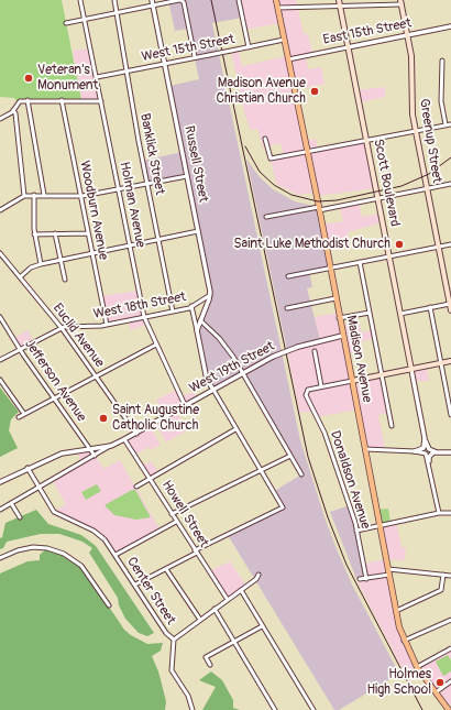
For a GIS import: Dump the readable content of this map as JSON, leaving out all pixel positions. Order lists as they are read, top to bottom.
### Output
{
  "streets": {
    "main road": ["Greenup Street", "Scott Boulevard", "Madison Avenue"],
    "street": [
      "East 15th Street",
      "West 15th Street",
      "Banklick Street",
      "Russell Street",
      "Holman Avenue",
      "Woodburn Avenue",
      "West 18th Street",
      "Euclid Avenue",
      "West 19th Street",
      "Jefferson Avenue",
      "Donaldson Avenue",
      "Howell Street",
      "Center Street"
    ]
  },
  "crossings": [
    ["East 15th Street", "Greenup Street"],
    ["East 15th Street", "Scott Boulevard"],
    ["East 15th Street", "Madison Avenue"],
    ["West 15th Street", "Banklick Street"],
    ["West 15th Street", "Russell Street"],
    ["West 15th Street", "Holman Avenue"],
    ["West 15th Street", "Madison Avenue"],
    ["Banklick Street", "West 18th Street"],
    ["Russell Street", "West 18th Street"],
    ["Holman Avenue", "West 18th Street"],
    ["Holman Avenue", "West 19th Street"],
    ["Woodburn Avenue", "West 18th Street"],
    ["West 18th Street", "Euclid Avenue"],
    ["West 18th Street", "Jefferson Avenue"],
    ["Euclid Avenue", "West 19th Street"],
    ["Madison Avenue", "West 19th Street"],
    ["West 19th Street", "Jefferson Avenue"],
    ["West 19th Street", "Howell Street"],
    ["West 19th Street", "Center Street"]
  ],
  "places": [
    "Veteran’s Monument",
    "Madison Avenue Christian Church",
    "Saint Luke Methodist Church",
    "Saint Augustine Catholic Church",
    "Holmes High School"
  ]
}
